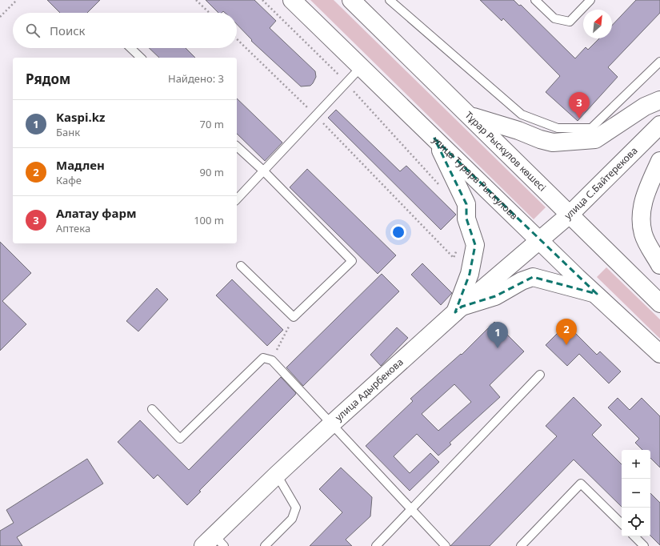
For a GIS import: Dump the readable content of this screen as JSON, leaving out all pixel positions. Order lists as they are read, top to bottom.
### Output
{
  "streets": {
    "main road": [
      "Тұрар Рыскұлов көшесі",
      "улица Турара Рыскулова",
      "улица С.Байтерекова",
      "улица Адырбекова"
    ]
  },
  "crossings": [
    ["Тұрар Рыскұлов көшесі", "улица С.Байтерекова"],
    ["улица Турара Рыскулова", "улица С.Байтерекова"],
    ["улица Турара Рыскулова", "улица Адырбекова"],
    ["улица С.Байтерекова", "улица Адырбекова"]
  ],
  "north": "top right",
  "page": {
    "search": "Поиск",
    "heading": ["Рядом", "Найдено: 3"],
    "pins": ["3", "2", "1"],
    "list": [
      {
        "mark": "1",
        "name": "Kaspi.kz",
        "note": "Банк",
        "value": "70 m"
      },
      {
        "mark": "2",
        "name": "Мадлен",
        "note": "Кафе",
        "value": "90 m"
      },
      {
        "mark": "3",
        "name": "Алатау фарм",
        "note": "Аптека",
        "value": "100 m"
      }
    ],
    "map_buttons": ["+", "−"]
  }
}
